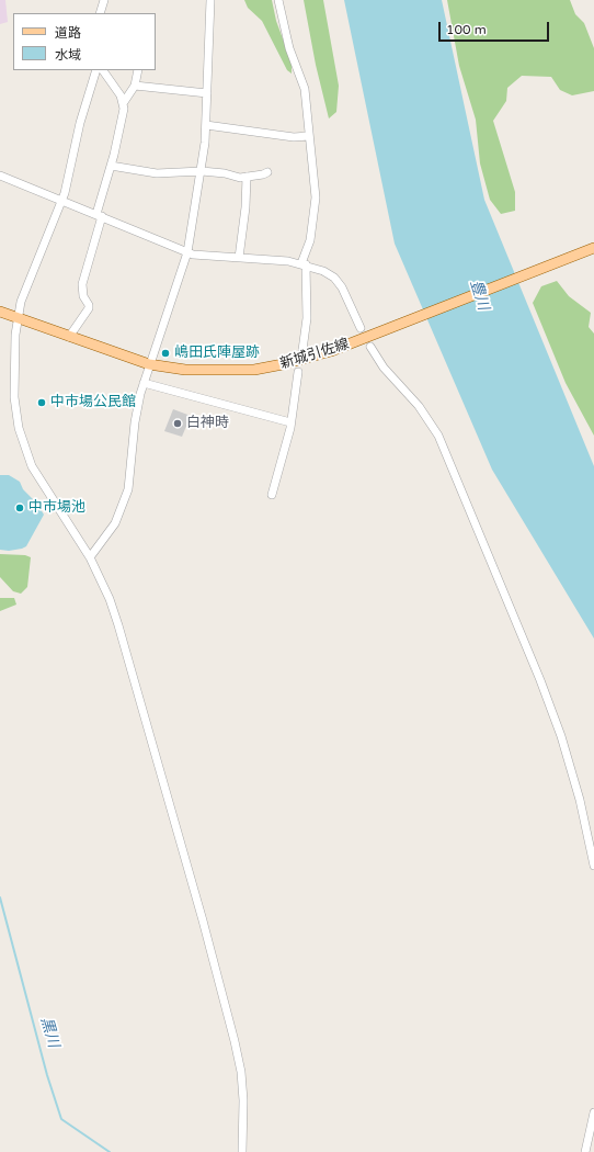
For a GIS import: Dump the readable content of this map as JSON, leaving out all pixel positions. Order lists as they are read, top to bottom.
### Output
{
  "streets": {
    "main road": ["新城引佐線"]
  },
  "water": ["豊川", "黒川"],
  "places": [
    "嶋田氏陣屋跡",
    "中市場公民館",
    "白神時",
    "中市場池"
  ],
  "legend": ["道路", "水域"],
  "scale_bar": "100 m"
}
